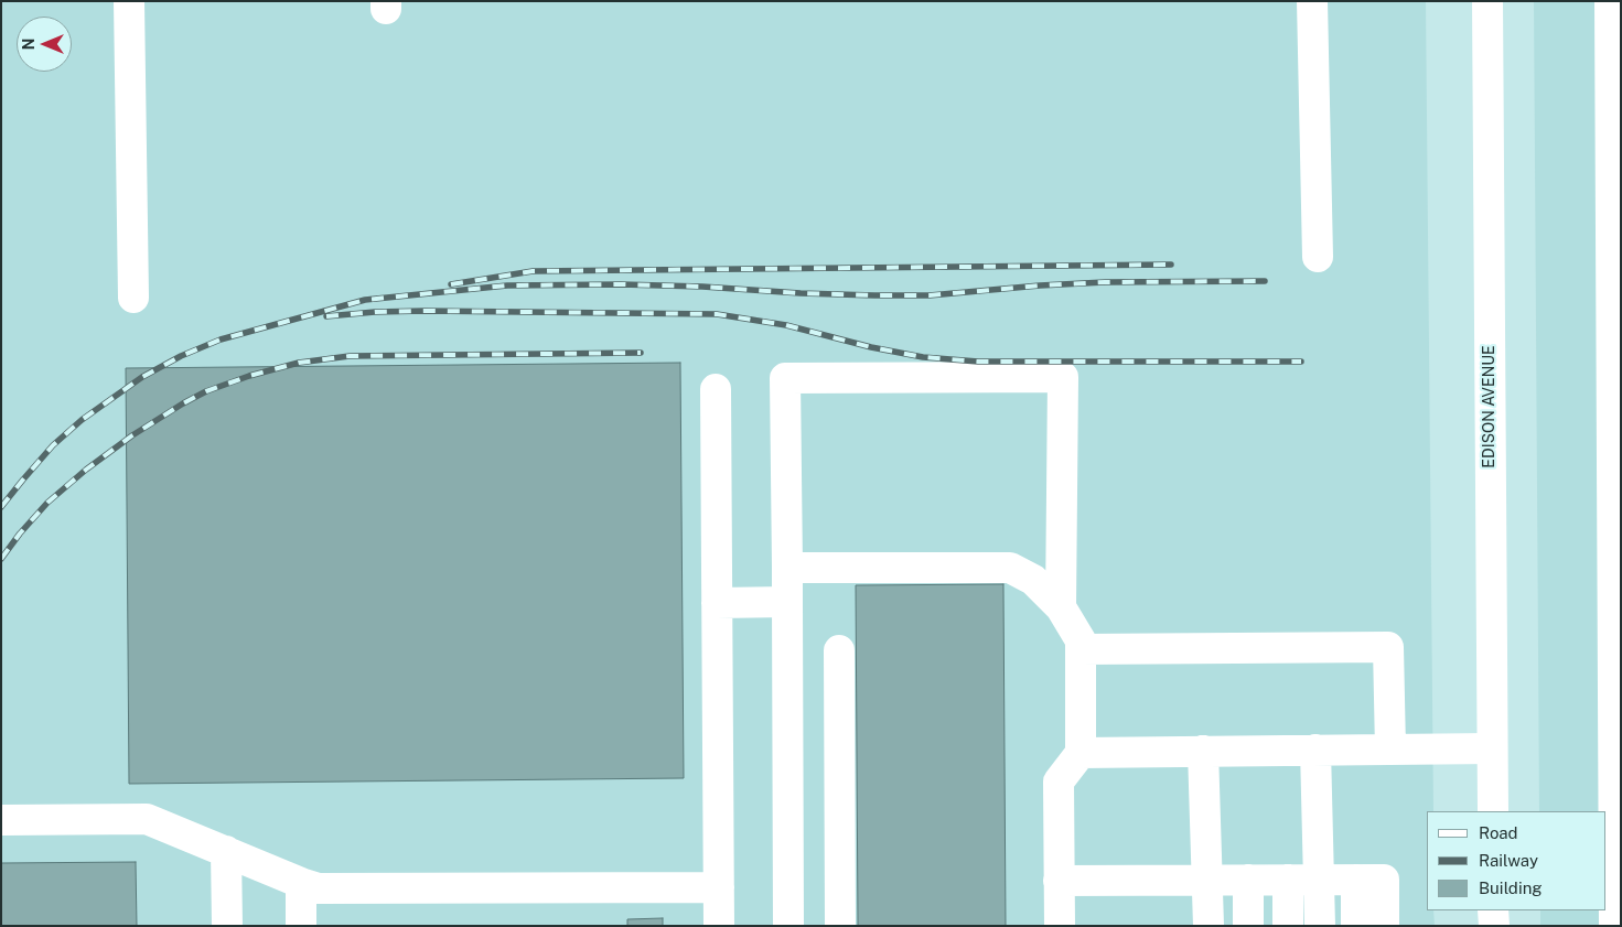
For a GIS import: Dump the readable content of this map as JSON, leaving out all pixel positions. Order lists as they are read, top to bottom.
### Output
{
  "streets": {
    "main road": ["EDISON AVENUE"]
  },
  "legend": ["Road", "Railway", "Building"],
  "north": "left"
}
